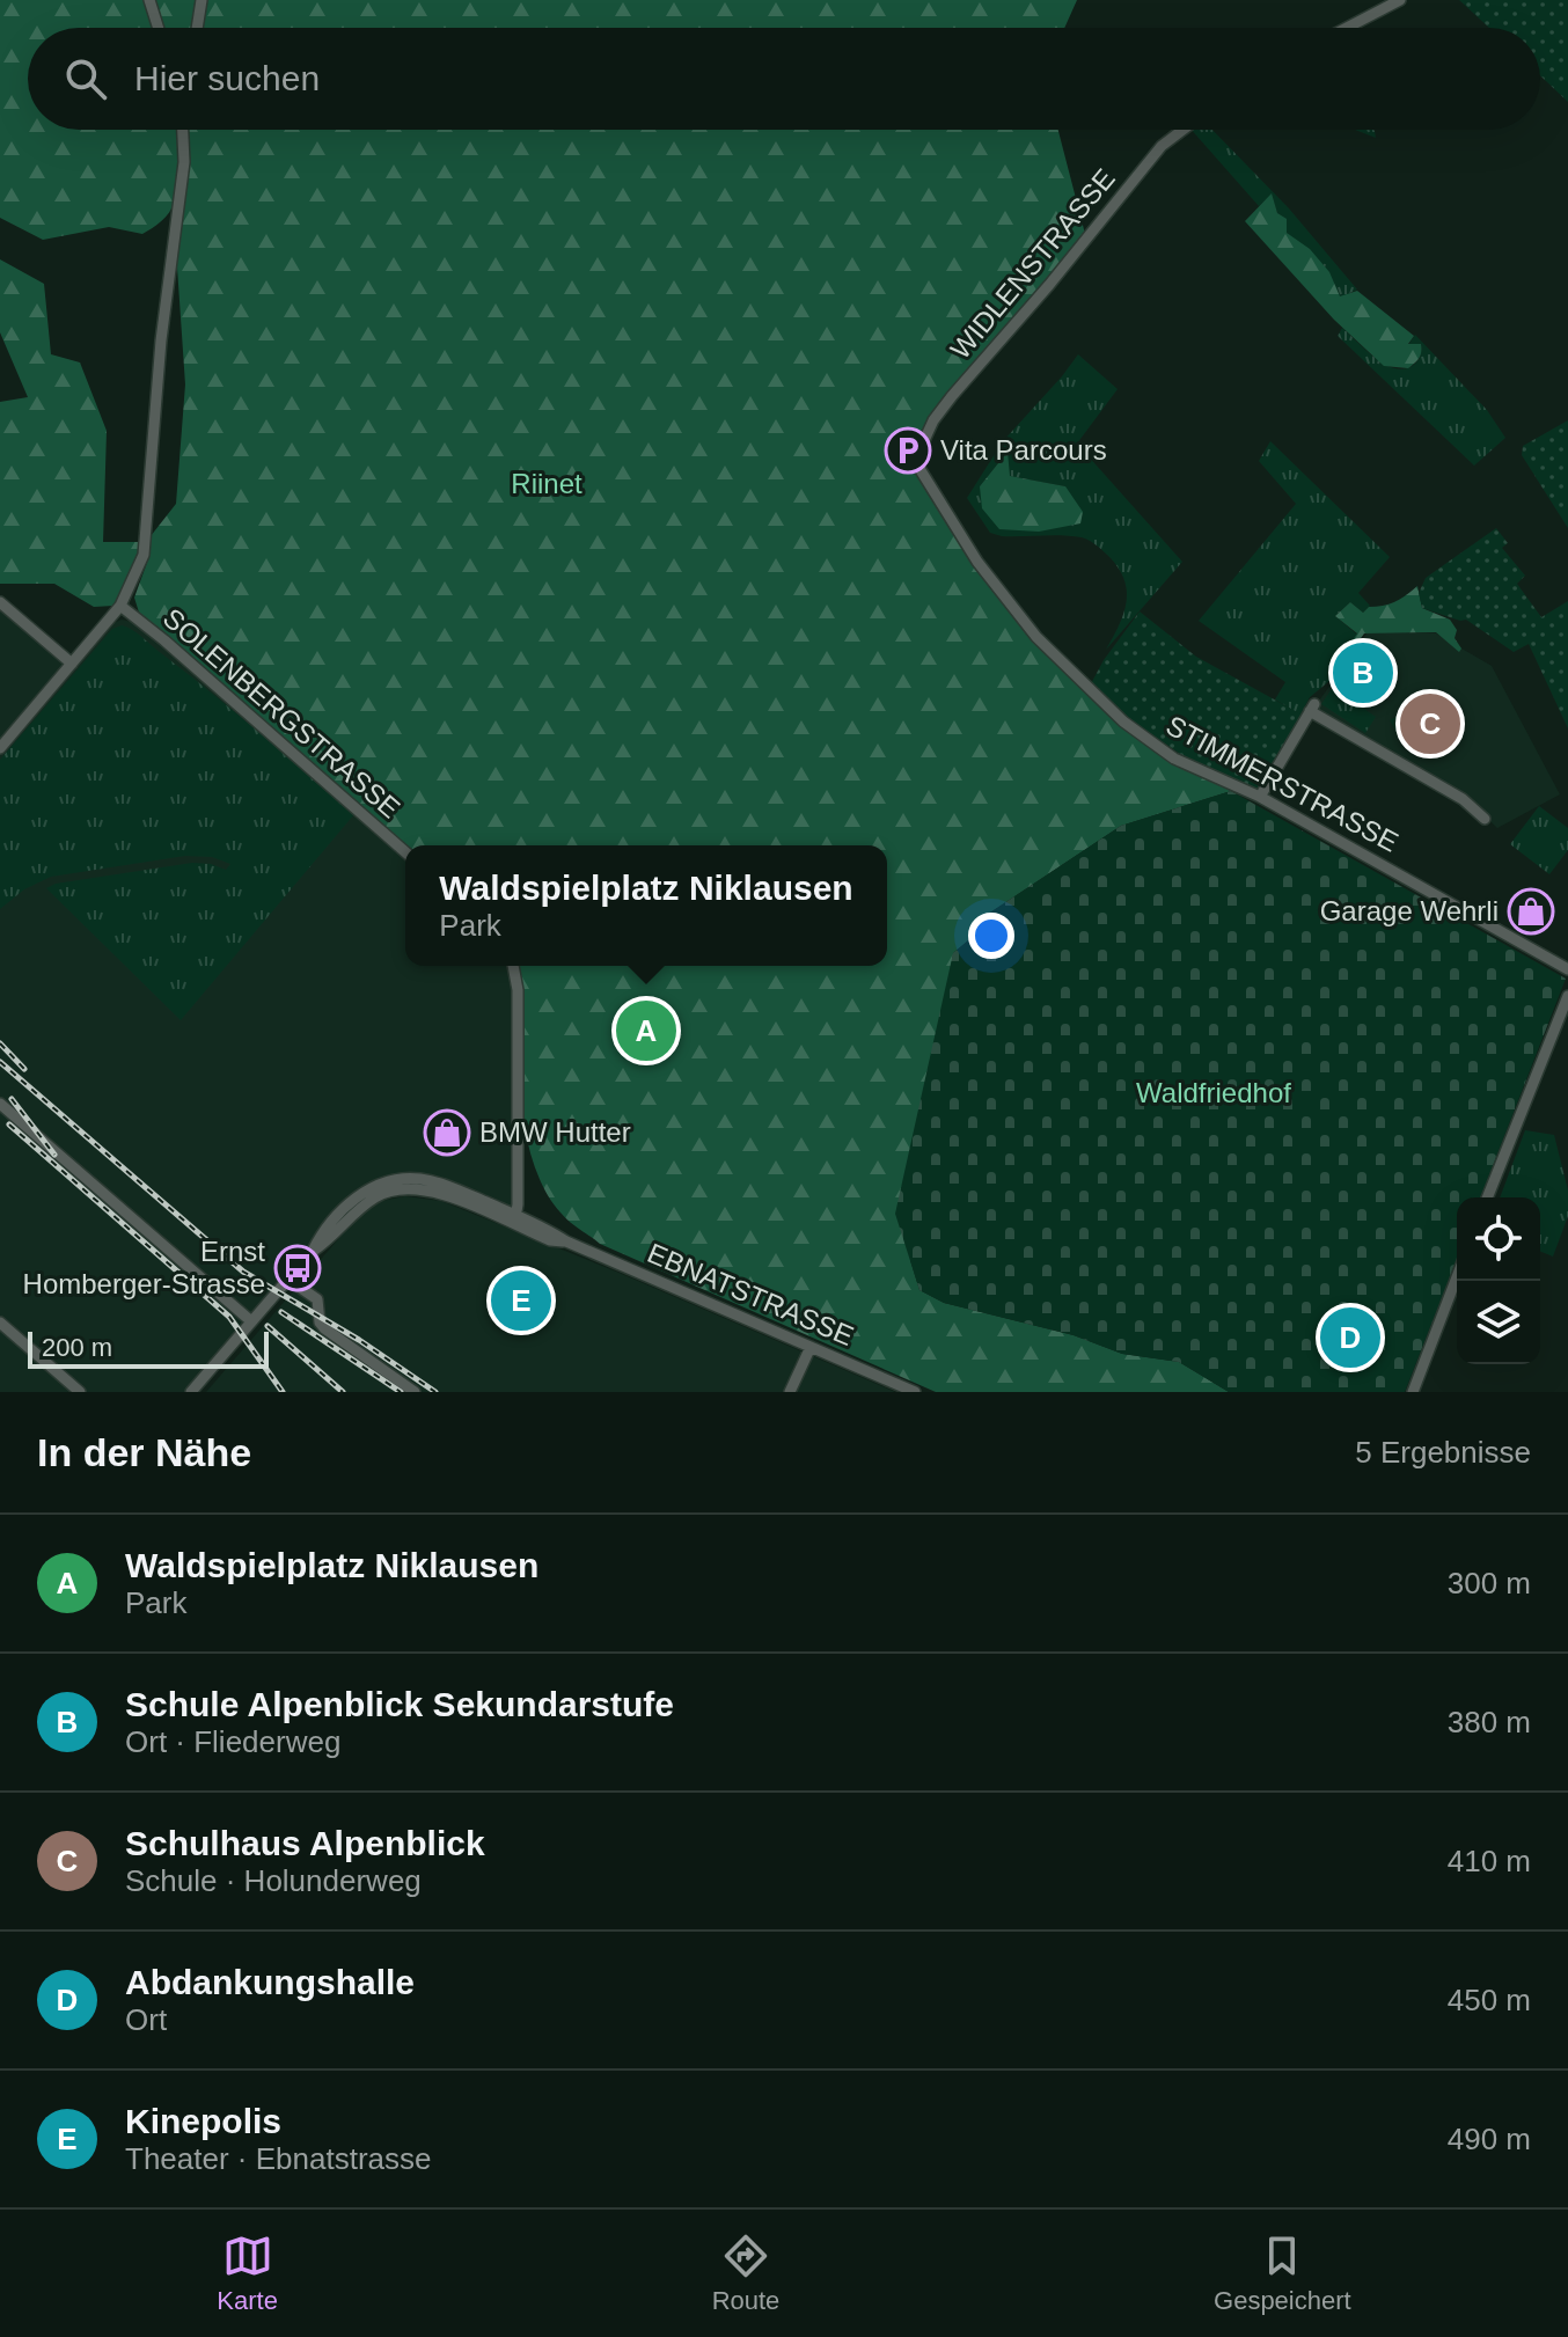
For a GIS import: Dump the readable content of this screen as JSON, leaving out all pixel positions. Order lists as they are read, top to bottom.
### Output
{
  "streets": {
    "street": [
      "WIDLENSTRASSE",
      "SOLENBERGSTRASSE",
      "STIMMERSTRASSE",
      "EBNATSTRASSE"
    ]
  },
  "crossings": [
    ["WIDLENSTRASSE", "STIMMERSTRASSE"]
  ],
  "parks": ["Riinet", "Waldfriedhof"],
  "places": {
    "parking": ["Vita Parcours"],
    "shop": ["Garage Wehrli", "BMW Hutter"],
    "bus stop": ["Ernst Homberger-Strasse"]
  },
  "scale_bar": "200 m",
  "page": {
    "search": "Hier suchen",
    "pins": [
      "B",
      "C",
      "A",
      "E",
      "D"
    ],
    "popup": ["Waldspielplatz Niklausen", "Park"],
    "scale": "200 m",
    "heading": ["In der Nähe", "5 Ergebnisse"],
    "list": [
      {
        "mark": "A",
        "name": "Waldspielplatz Niklausen",
        "note": "Park",
        "value": "300 m"
      },
      {
        "mark": "B",
        "name": "Schule Alpenblick Sekundarstufe",
        "note": "Ort · Fliederweg",
        "value": "380 m"
      },
      {
        "mark": "C",
        "name": "Schulhaus Alpenblick",
        "note": "Schule · Holunderweg",
        "value": "410 m"
      },
      {
        "mark": "D",
        "name": "Abdankungshalle",
        "note": "Ort",
        "value": "450 m"
      },
      {
        "mark": "E",
        "name": "Kinepolis",
        "note": "Theater · Ebnatstrasse",
        "value": "490 m"
      }
    ],
    "nav": ["Karte", "Route", "Gespeichert"]
  }
}
